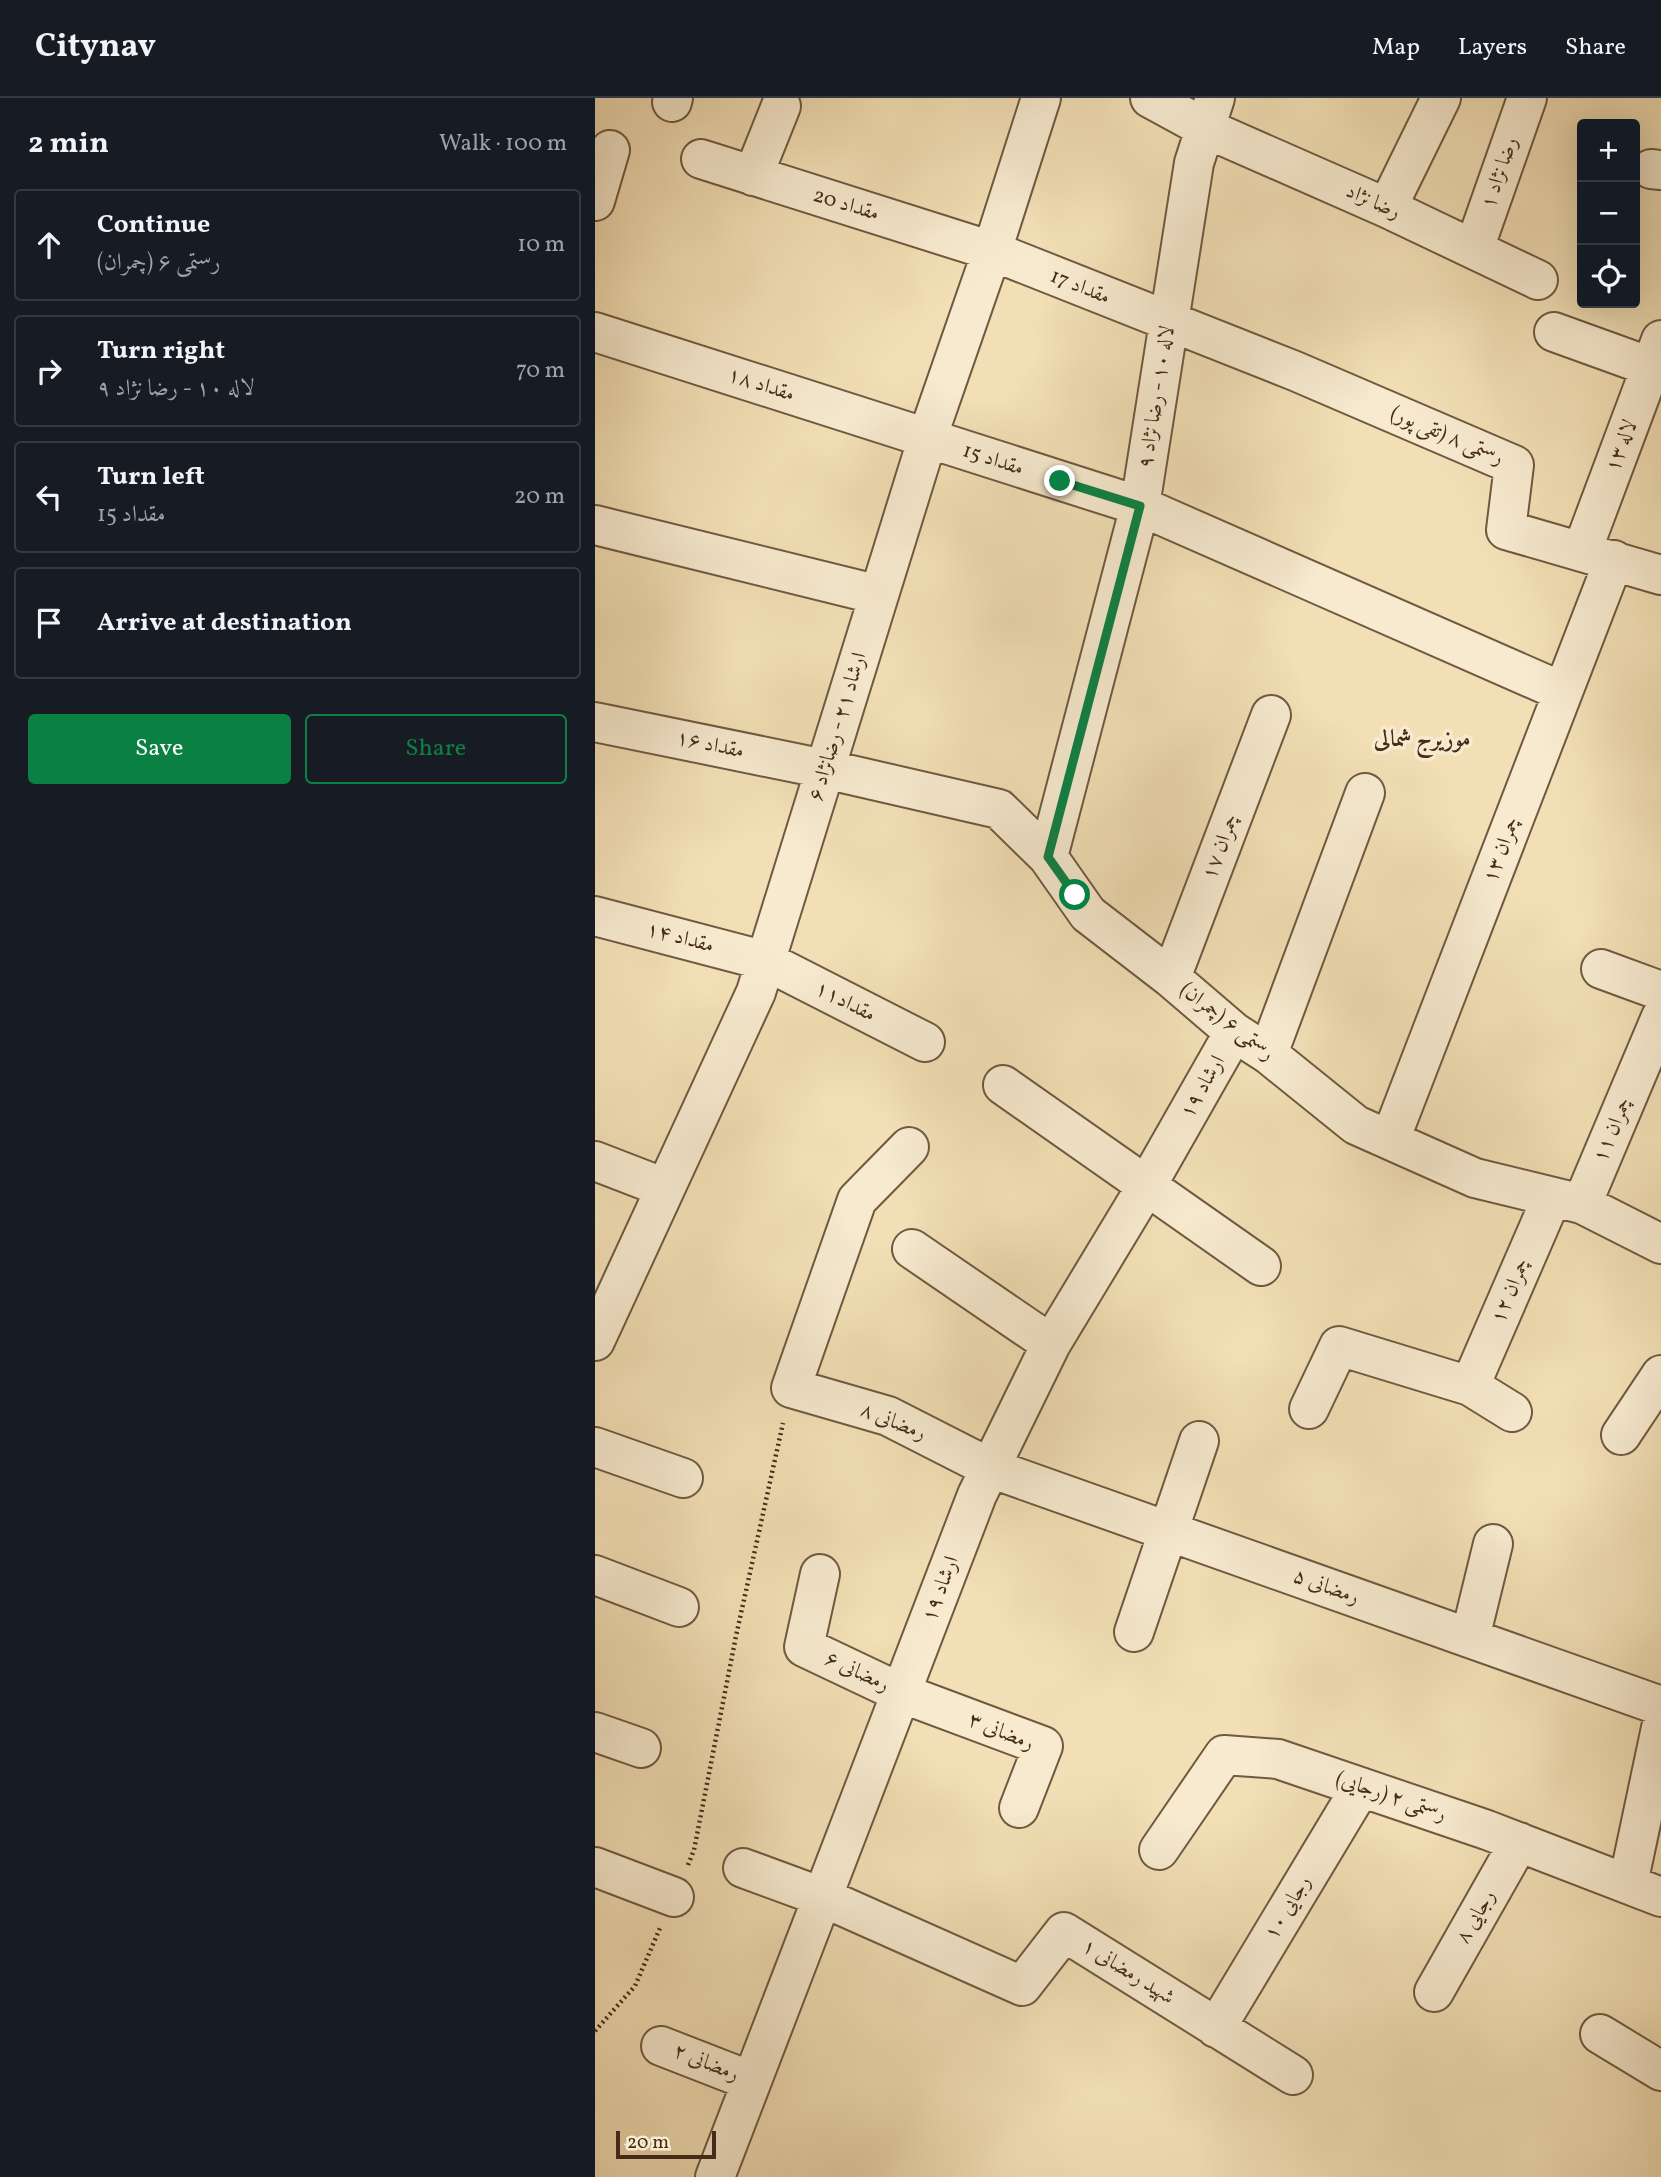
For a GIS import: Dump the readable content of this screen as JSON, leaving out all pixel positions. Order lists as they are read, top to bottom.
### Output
{
  "streets": {
    "street": [
      "رضا نژاد ۱",
      "رضا نژاد",
      "مقداد 20",
      "مقداد 17",
      "مقداد ۱۸",
      "لاله ۱۰ - رضا نژاد ۹",
      "رستمی ۸ (تقی پور)",
      "لاله ۱۳",
      "مقداد 15",
      "ارشاد ۲۱ - رضانژاد ۶",
      "مقداد ۱۶",
      "چمران ۱۷",
      "چمران ۱۳",
      "مقداد ۱۴",
      "مقداد۱۱",
      "رستمی ۶ (چمران)",
      "ارشاد ۱۹",
      "چمران ۱۱",
      "چمران ۱۲",
      "رمضانی ۸",
      "رمضانی ۵",
      "رمضانی ۶",
      "رمضانی ۳",
      "رستمی ۲ (رجایی)",
      "رجایی ۱۰",
      "رجایی ۸",
      "شهید رمضانی ۱",
      "رمضانی ۲"
    ]
  },
  "crossings": [
    ["رضا نژاد ۱", "رضا نژاد"],
    ["رضا نژاد", "لاله ۱۰ - رضا نژاد ۹"],
    ["مقداد 20", "مقداد 17"],
    ["مقداد 20", "ارشاد ۲۱ - رضانژاد ۶"],
    ["مقداد 17", "لاله ۱۰ - رضا نژاد ۹"],
    ["مقداد 17", "رستمی ۸ (تقی پور)"],
    ["مقداد 17", "ارشاد ۲۱ - رضانژاد ۶"],
    ["مقداد ۱۸", "مقداد 15"],
    ["مقداد ۱۸", "ارشاد ۲۱ - رضانژاد ۶"],
    ["لاله ۱۰ - رضا نژاد ۹", "رستمی ۸ (تقی پور)"],
    ["لاله ۱۰ - رضا نژاد ۹", "مقداد 15"],
    ["لاله ۱۰ - رضا نژاد ۹", "رستمی ۶ (چمران)"],
    ["رستمی ۸ (تقی پور)", "لاله ۱۳"],
    ["رستمی ۸ (تقی پور)", "چمران ۱۳"],
    ["لاله ۱۳", "چمران ۱۳"],
    ["مقداد 15", "ارشاد ۲۱ - رضانژاد ۶"],
    ["مقداد 15", "چمران ۱۳"],
    ["ارشاد ۲۱ - رضانژاد ۶", "مقداد ۱۶"],
    ["ارشاد ۲۱ - رضانژاد ۶", "مقداد ۱۴"],
    ["ارشاد ۲۱ - رضانژاد ۶", "مقداد۱۱"],
    ["ارشاد ۲۱ - رضانژاد ۶", "رستمی ۶ (چمران)"],
    ["مقداد ۱۶", "رستمی ۶ (چمران)"],
    ["چمران ۱۷", "رستمی ۶ (چمران)"],
    ["چمران ۱۳", "رستمی ۶ (چمران)"],
    ["مقداد ۱۴", "مقداد۱۱"],
    ["رستمی ۶ (چمران)", "ارشاد ۱۹"],
    ["رستمی ۶ (چمران)", "چمران ۱۱"],
    ["رستمی ۶ (چمران)", "چمران ۱۲"],
    ["ارشاد ۱۹", "رمضانی ۸"],
    ["ارشاد ۱۹", "رمضانی ۵"],
    ["ارشاد ۱۹", "رمضانی ۶"],
    ["ارشاد ۱۹", "رمضانی ۳"],
    ["ارشاد ۱۹", "شهید رمضانی ۱"],
    ["ارشاد ۱۹", "رمضانی ۲"],
    ["چمران ۱۱", "چمران ۱۲"],
    ["رمضانی ۸", "رمضانی ۵"],
    ["رمضانی ۶", "رمضانی ۳"],
    ["رستمی ۲ (رجایی)", "رجایی ۱۰"],
    ["رستمی ۲ (رجایی)", "رجایی ۸"],
    ["رجایی ۱۰", "شهید رمضانی ۱"]
  ],
  "districts": ["موزیرج شمالی"],
  "scale_bar": "20 m",
  "page": {
    "header": "Citynav",
    "nav": ["Map", "Layers", "Share"],
    "heading": ["2 min", "Walk · 100 m"],
    "map_buttons": ["+", "−"],
    "list": [
      ["Continue", "رستمی ۶ (چمران)", "10 m"],
      ["Turn right", "لاله ۱۰ - رضا نژاد ۹", "70 m"],
      ["Turn left", "مقداد 15", "20 m"],
      "Arrive at destination"
    ],
    "buttons": ["Save", "Share"],
    "scale": "20 m"
  }
}
